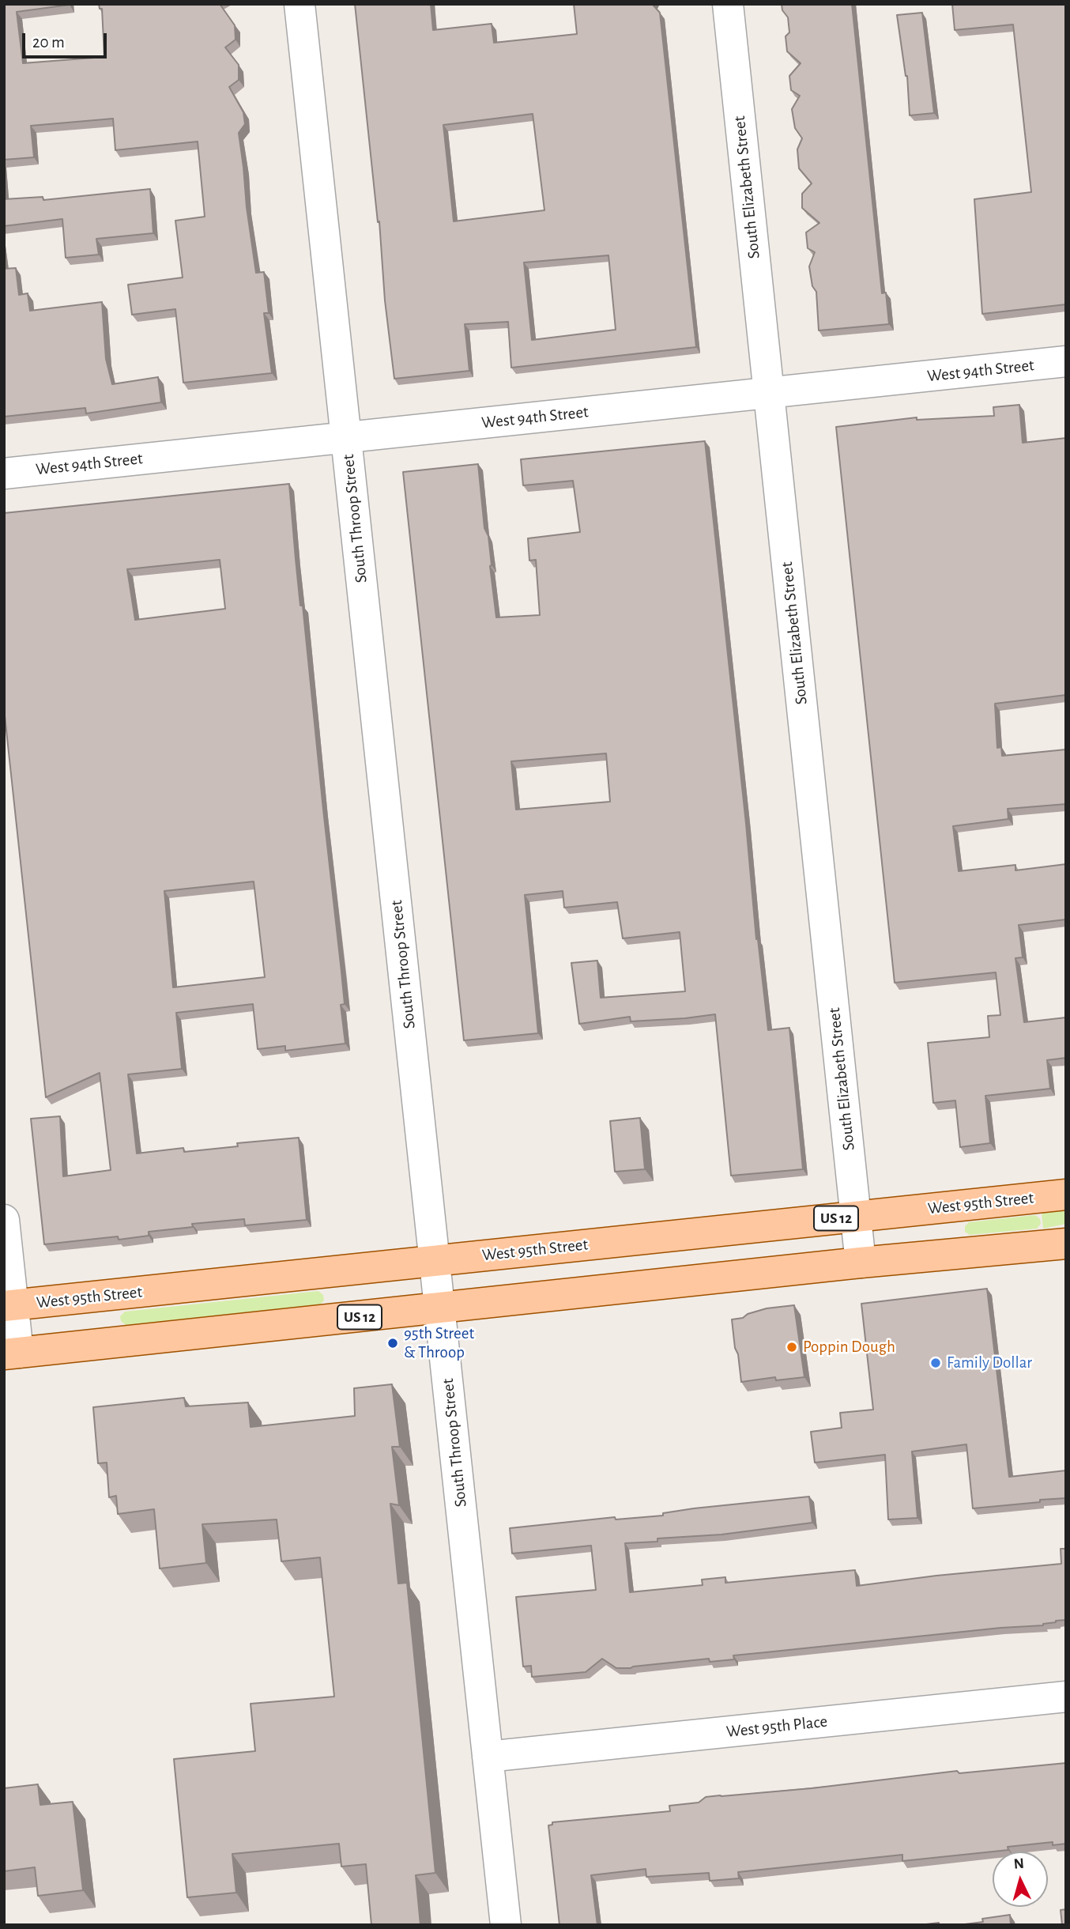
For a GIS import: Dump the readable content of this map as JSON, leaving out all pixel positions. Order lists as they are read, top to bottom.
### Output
{
  "streets": {
    "main road": ["West 95th Street", "US 12"],
    "street": [
      "South Elizabeth Street",
      "West 94th Street",
      "South Throop Street",
      "West 95th Place"
    ]
  },
  "crossings": [
    ["South Elizabeth Street", "West 94th Street"],
    ["South Elizabeth Street", "West 95th Street"],
    ["South Elizabeth Street", "US 12"],
    ["West 94th Street", "South Throop Street"],
    ["South Throop Street", "West 95th Street"],
    ["South Throop Street", "US 12"],
    ["South Throop Street", "West 95th Place"]
  ],
  "places": ["95th Street & Throop", "Poppin Dough", "Family Dollar"],
  "scale_bar": "20 m",
  "north": "top"
}
